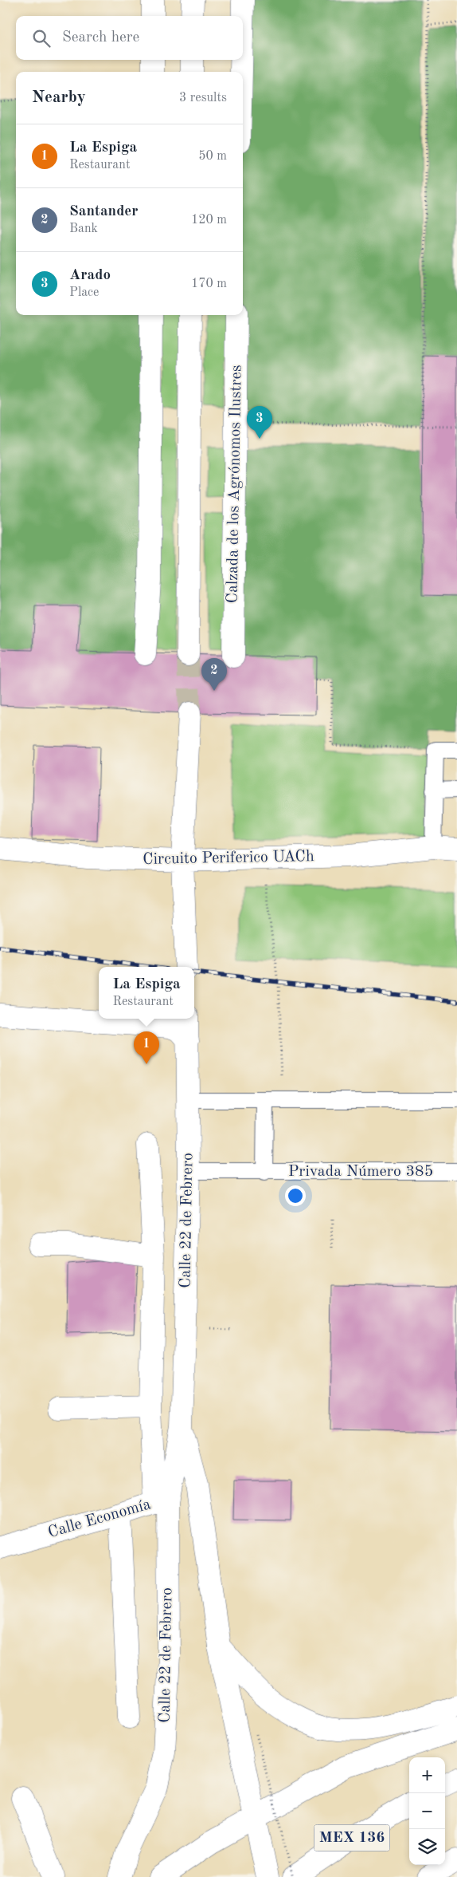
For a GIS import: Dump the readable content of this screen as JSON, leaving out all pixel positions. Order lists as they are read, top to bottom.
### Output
{
  "streets": {
    "main road": [
      "Calzada de los Agrónomos Ilustres",
      "Circuito Periferico UACh",
      "Calle 22 de Febrero",
      "Calle Economía",
      "MEX 136"
    ],
    "lane": ["Privada Número 385"]
  },
  "crossings": [
    ["Privada Número 385", "Calle 22 de Febrero"],
    ["Calle 22 de Febrero", "Calle Economía"]
  ],
  "page": {
    "search": "Search here",
    "heading": ["Nearby", "3 results"],
    "list": [
      {
        "mark": "1",
        "name": "La Espiga",
        "note": "Restaurant",
        "value": "50 m"
      },
      {
        "mark": "2",
        "name": "Santander",
        "note": "Bank",
        "value": "120 m"
      },
      {
        "mark": "3",
        "name": "Arado",
        "note": "Place",
        "value": "170 m"
      }
    ],
    "pins": ["3", "2", "1"],
    "popup": ["La Espiga", "Restaurant"],
    "map_buttons": ["+", "−"]
  }
}
